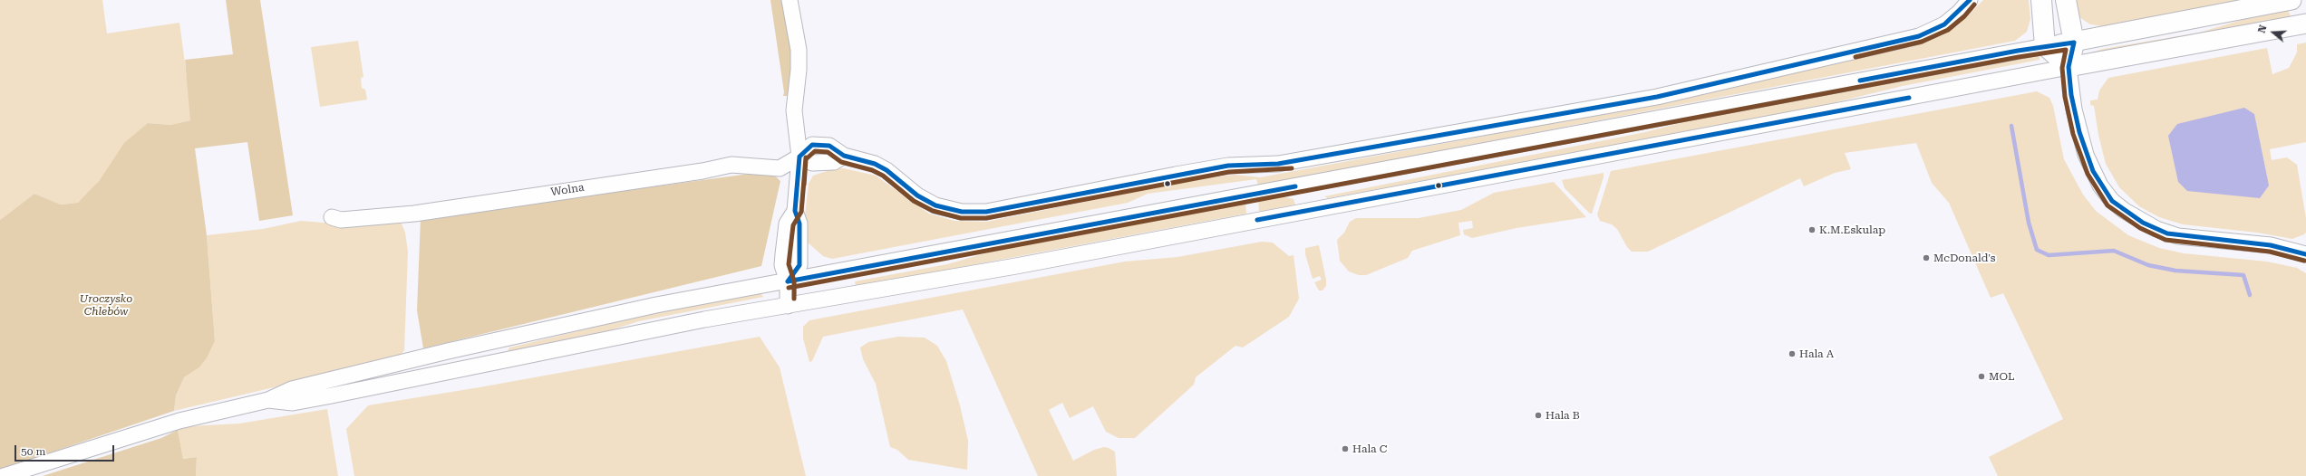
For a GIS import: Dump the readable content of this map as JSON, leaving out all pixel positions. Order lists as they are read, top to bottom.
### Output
{
  "streets": {
    "street": ["Wolna"]
  },
  "parks": ["Uroczysko Chlebów"],
  "places": [
    "K.M.Eskulap",
    "McDonald's",
    "Hala A",
    "MOL",
    "Hala B",
    "Hala C"
  ],
  "scale_bar": "50 m",
  "north": "left"
}
